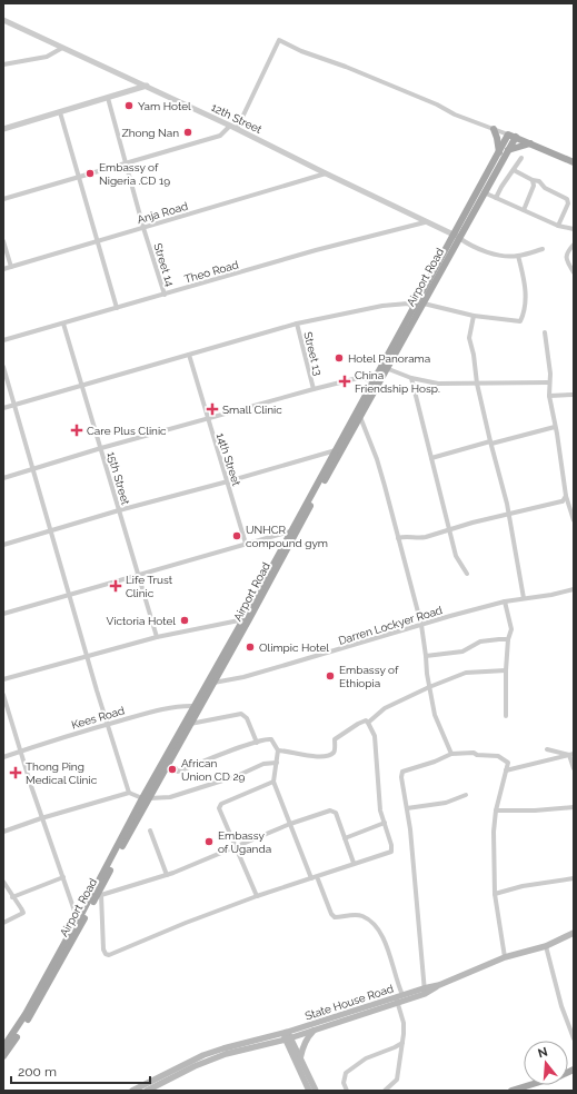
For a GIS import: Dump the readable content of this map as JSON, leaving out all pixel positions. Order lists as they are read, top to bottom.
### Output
{
  "streets": {
    "main road": ["Airport Road", "State House Road"],
    "street": [
      "12th Street",
      "Anja Road",
      "Street 14",
      "Theo Road",
      "Street 13",
      "14th Street",
      "15th Street",
      "Darren Lockyer Road",
      "Kees Road"
    ]
  },
  "crossings": [
    ["12th Street", "Anja Road"],
    ["12th Street", "Theo Road"],
    ["12th Street", "Airport Road"],
    ["Anja Road", "Street 14"],
    ["Street 14", "Theo Road"],
    ["Theo Road", "15th Street"],
    ["Airport Road", "Darren Lockyer Road"],
    ["Airport Road", "Kees Road"]
  ],
  "places": {
    "other": [
      "Yam Hotel",
      "Zhong Nan",
      "Embassy of Nigeria .CD 19",
      "Hotel Panorama",
      "UNHCR compound gym",
      "Victoria Hotel",
      "Olimpic Hotel",
      "Embassy of Ethiopia",
      "African Union CD 29",
      "Embassy of Uganda"
    ],
    "health": [
      "China Friendship Hosp.",
      "Small Clinic",
      "Care Plus Clinic",
      "Life Trust Clinic",
      "Thong Ping Medical Clinic"
    ]
  },
  "scale_bar": "200 m",
  "north": "top"
}
